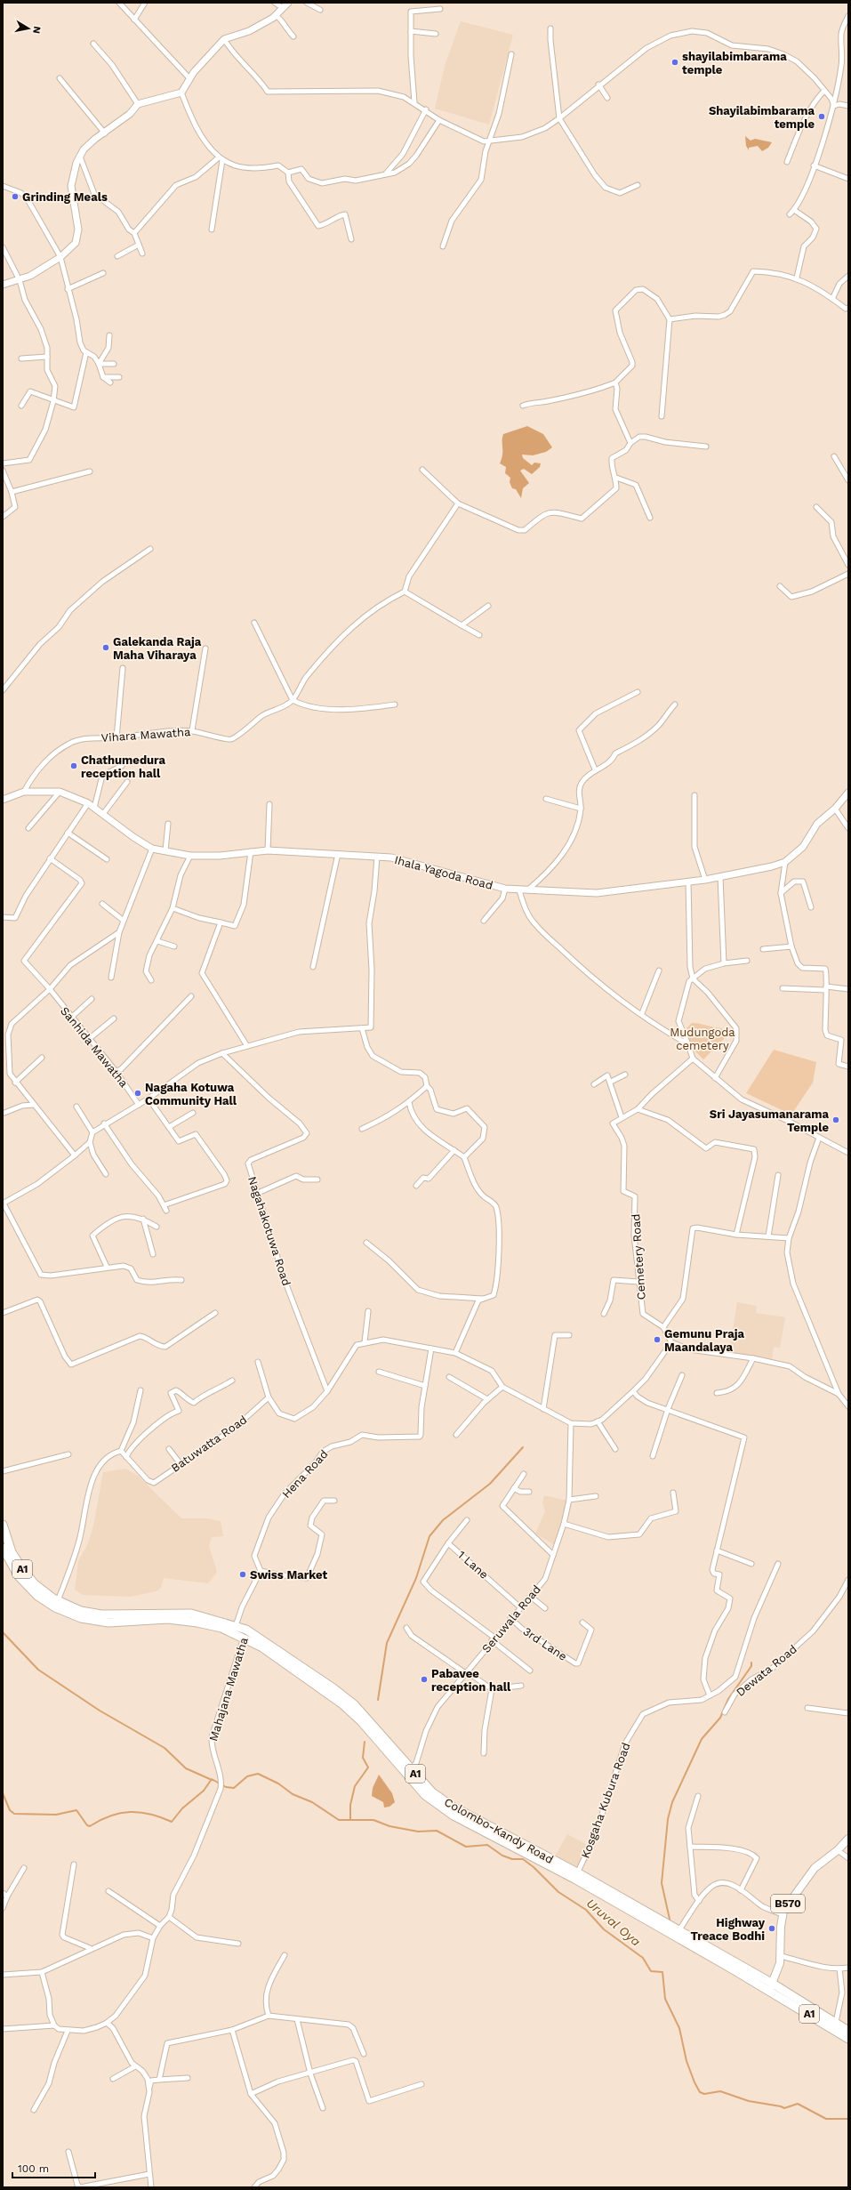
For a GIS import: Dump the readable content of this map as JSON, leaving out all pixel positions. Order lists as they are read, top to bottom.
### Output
{
  "streets": {
    "highway": ["A1", "Colombo-Kandy Road"],
    "main road": ["B570"],
    "street": [
      "Vihara Mawatha",
      "Ihala Yagoda Road",
      "Sanhida Mawatha",
      "Nagahakotuwa Road",
      "Cemetery Road",
      "Batuwatta Road",
      "Hena Road",
      "1 Lane",
      "Seruwala Road",
      "3rd Lane",
      "Dewata Road",
      "Mahajana Mawatha",
      "Kosgaha Kubura Road"
    ]
  },
  "crossings": [
    ["Vihara Mawatha", "Ihala Yagoda Road"],
    ["1 Lane", "Seruwala Road"],
    ["Seruwala Road", "3rd Lane"],
    ["Seruwala Road", "Colombo-Kandy Road"],
    ["Mahajana Mawatha", "Colombo-Kandy Road"],
    ["Kosgaha Kubura Road", "Colombo-Kandy Road"],
    ["Colombo-Kandy Road", "B570"]
  ],
  "water": ["Uruval Oya"],
  "parks": ["Mudungoda cemetery"],
  "places": [
    "shayilabimbarama temple",
    "Shayilabimbarama temple",
    "Grinding Meals",
    "Galekanda Raja Maha Viharaya",
    "Chathumedura reception hall",
    "Nagaha Kotuwa Community Hall",
    "Sri Jayasumanarama Temple",
    "Gemunu Praja Maandalaya",
    "Swiss Market",
    "Pabavee reception hall",
    "Highway Treace Bodhi"
  ],
  "scale_bar": "100 m",
  "north": "right"
}
